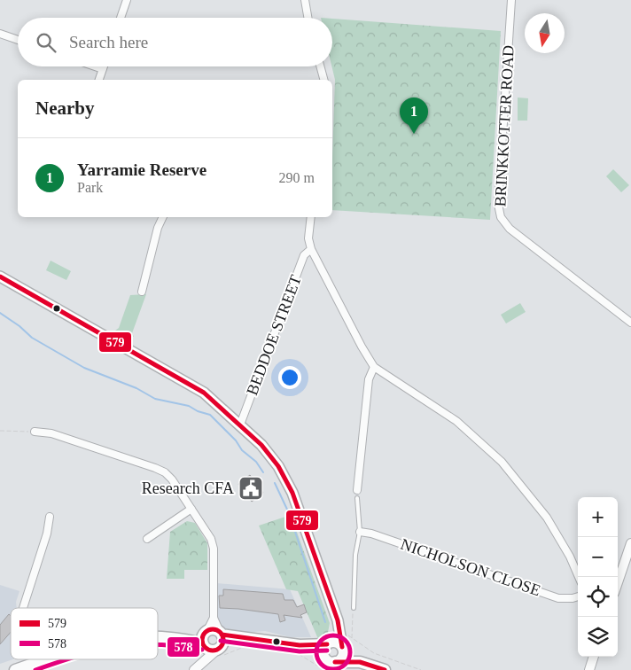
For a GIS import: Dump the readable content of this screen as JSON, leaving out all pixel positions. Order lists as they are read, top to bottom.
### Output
{
  "streets": {
    "street": ["BRINKKOTTER ROAD", "BEDDOE STREET", "NICHOLSON CLOSE"]
  },
  "places": {
    "public building": ["Research CFA"]
  },
  "lines": ["transit line 579", "transit line 578"],
  "legend": ["579", "578"],
  "north": "bottom",
  "page": {
    "search": "Search here",
    "heading": "Nearby",
    "pins": "1",
    "list": [
      {
        "mark": "1",
        "name": "Yarramie Reserve",
        "note": "Park",
        "value": "290 m"
      }
    ],
    "map_buttons": ["+", "−"]
  }
}
